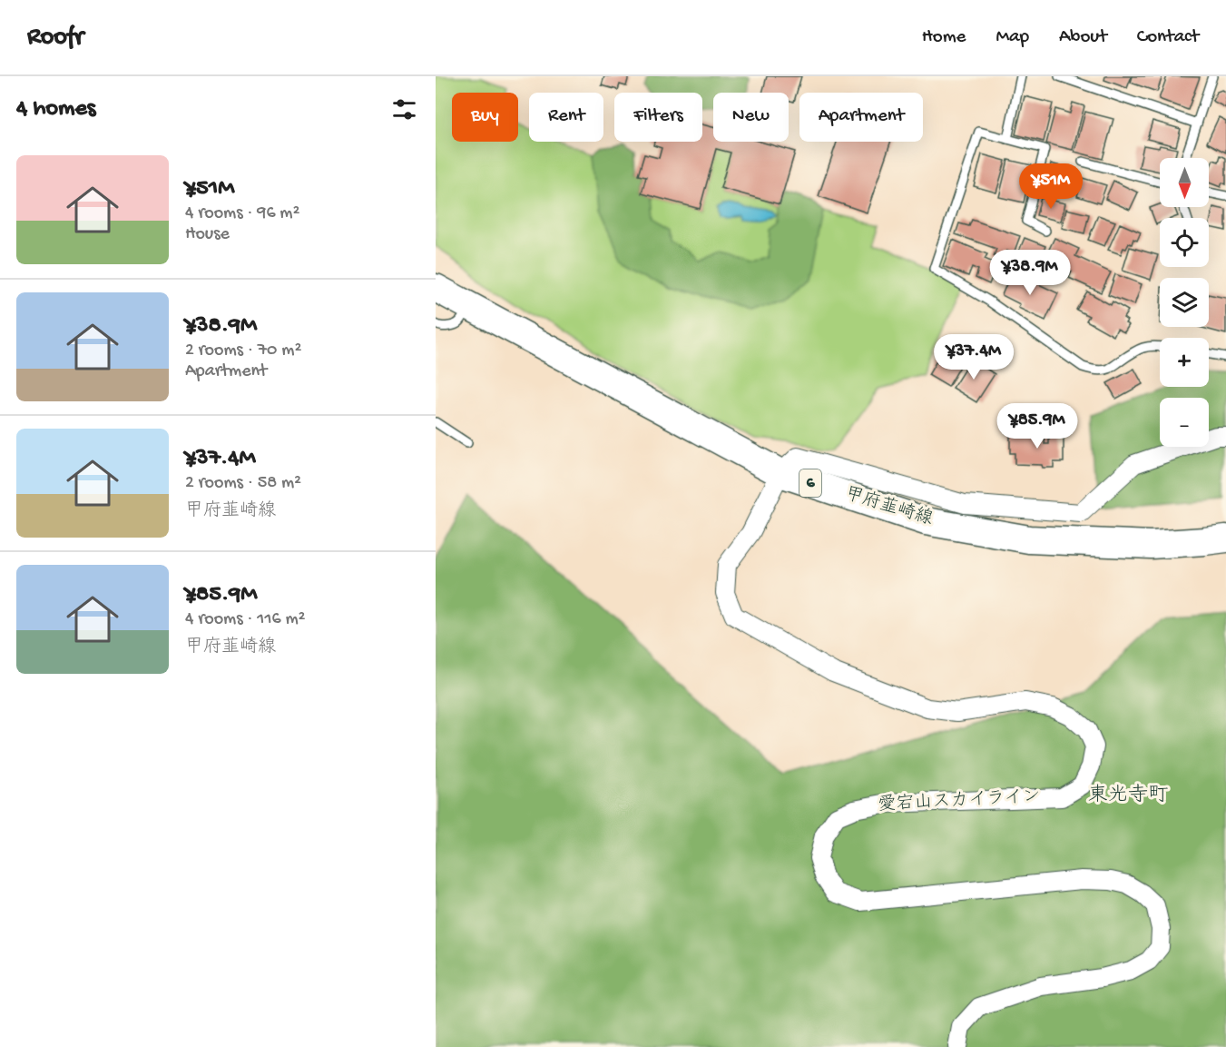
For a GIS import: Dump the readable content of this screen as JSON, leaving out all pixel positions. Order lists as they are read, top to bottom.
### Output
{
  "streets": {
    "main road": ["6", "甲府韮崎線"],
    "street": ["愛宕山スカイライン"]
  },
  "crossings": [
    ["甲府韮崎線", "愛宕山スカイライン"]
  ],
  "districts": ["東光寺町"],
  "north": "bottom",
  "page": {
    "header": "Roofr",
    "nav": [
      "Home",
      "Map",
      "About",
      "Contact"
    ],
    "heading": "4 homes",
    "chip": [
      "Buy",
      "Rent",
      "Filters",
      "New",
      "Apartment"
    ],
    "list": [
      {
        "name": "¥51M",
        "note": "4 rooms · 96 m² · House"
      },
      {
        "name": "¥38.9M",
        "note": "2 rooms · 70 m² · Apartment"
      },
      {
        "name": "¥37.4M",
        "note": "2 rooms · 58 m² · 甲府韮崎線"
      },
      {
        "name": "¥85.9M",
        "note": "4 rooms · 116 m² · 甲府韮崎線"
      }
    ],
    "map_buttons": ["+", "−"],
    "price": [
      "¥51M",
      "¥38.9M",
      "¥37.4M",
      "¥85.9M"
    ]
  }
}
